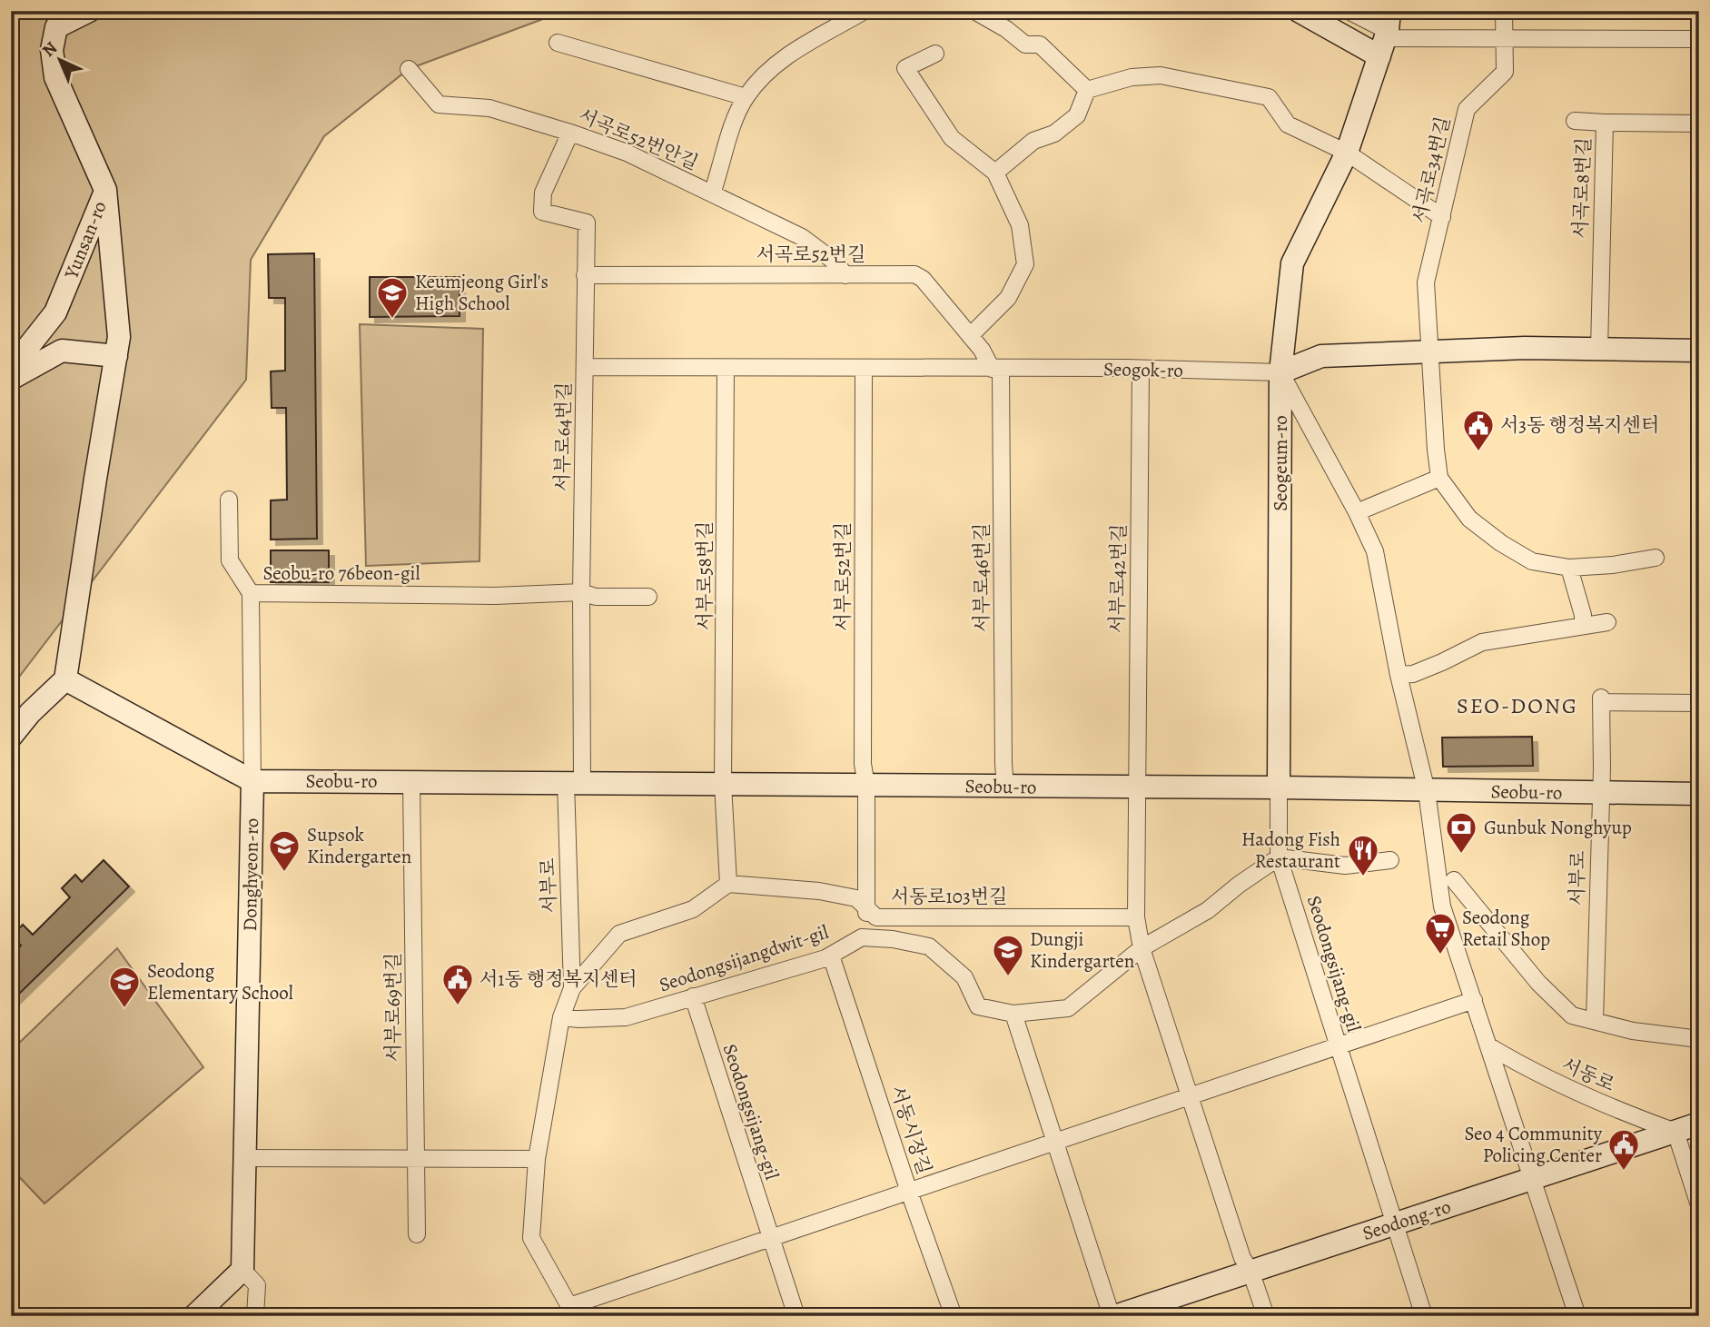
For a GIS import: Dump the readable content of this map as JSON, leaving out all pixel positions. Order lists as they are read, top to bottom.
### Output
{
  "streets": {
    "street": [
      "서곡로52번안길",
      "서곡로34번길",
      "서곡로8번길",
      "Yunsan-ro",
      "서곡로52번길",
      "Seogok-ro",
      "서부로64번길",
      "Seogeum-ro",
      "Seobu-ro 76beon-gil",
      "서부로58번길",
      "서부로52번길",
      "서부로46번길",
      "서부로42번길",
      "Seobu-ro",
      "Donghyeon-ro",
      "서부로",
      "서동로103번길",
      "Seodongsijangdwit-gil",
      "Seodongsijang-gil",
      "서부로69번길",
      "서동로",
      "서동시장길",
      "Seodong-ro"
    ]
  },
  "crossings": [
    ["서곡로52번안길", "서곡로52번길"],
    ["서곡로52번안길", "서부로64번길"],
    ["서곡로34번길", "Seogok-ro"],
    ["서곡로8번길", "Seogok-ro"],
    ["서곡로52번길", "Seogok-ro"],
    ["서곡로52번길", "서부로64번길"],
    ["서곡로52번길", "서부로46번길"],
    ["Seogok-ro", "서부로64번길"],
    ["Seogok-ro", "Seogeum-ro"],
    ["Seogok-ro", "서부로58번길"],
    ["Seogok-ro", "서부로52번길"],
    ["Seogok-ro", "서부로46번길"],
    ["Seogok-ro", "서부로42번길"],
    ["서부로64번길", "Seobu-ro 76beon-gil"],
    ["서부로64번길", "Seobu-ro"],
    ["서부로64번길", "서부로"],
    ["Seogeum-ro", "Seobu-ro"],
    ["Seobu-ro 76beon-gil", "Seobu-ro"],
    ["Seobu-ro 76beon-gil", "Donghyeon-ro"],
    ["서부로58번길", "Seobu-ro"],
    ["서부로52번길", "Seobu-ro"],
    ["서부로46번길", "Seobu-ro"],
    ["서부로42번길", "Seobu-ro"],
    ["Seobu-ro", "Donghyeon-ro"],
    ["Seobu-ro", "서부로"],
    ["Seobu-ro", "서부로69번길"],
    ["Seodongsijangdwit-gil", "Seodongsijang-gil"],
    ["Seodongsijangdwit-gil", "서동시장길"],
    ["Seodongsijang-gil", "서동시장길"],
    ["Seodongsijang-gil", "Seodong-ro"],
    ["서동로", "Seodong-ro"]
  ],
  "districts": ["SEO-DONG"],
  "places": {
    "school or university": [
      "Keumjeong Girl's High School",
      "Supsok Kindergarten",
      "Dungji Kindergarten",
      "Seodong Elementary School"
    ],
    "public building": ["서3동 행정복지센터", "서1동 행정복지센터", "Seo 4 Community Policing Center"],
    "bank": ["Gunbuk Nonghyup"],
    "restaurant": ["Hadong Fish Restaurant"],
    "supermarket": ["Seodong Retail Shop"]
  },
  "north": "top left"
}
